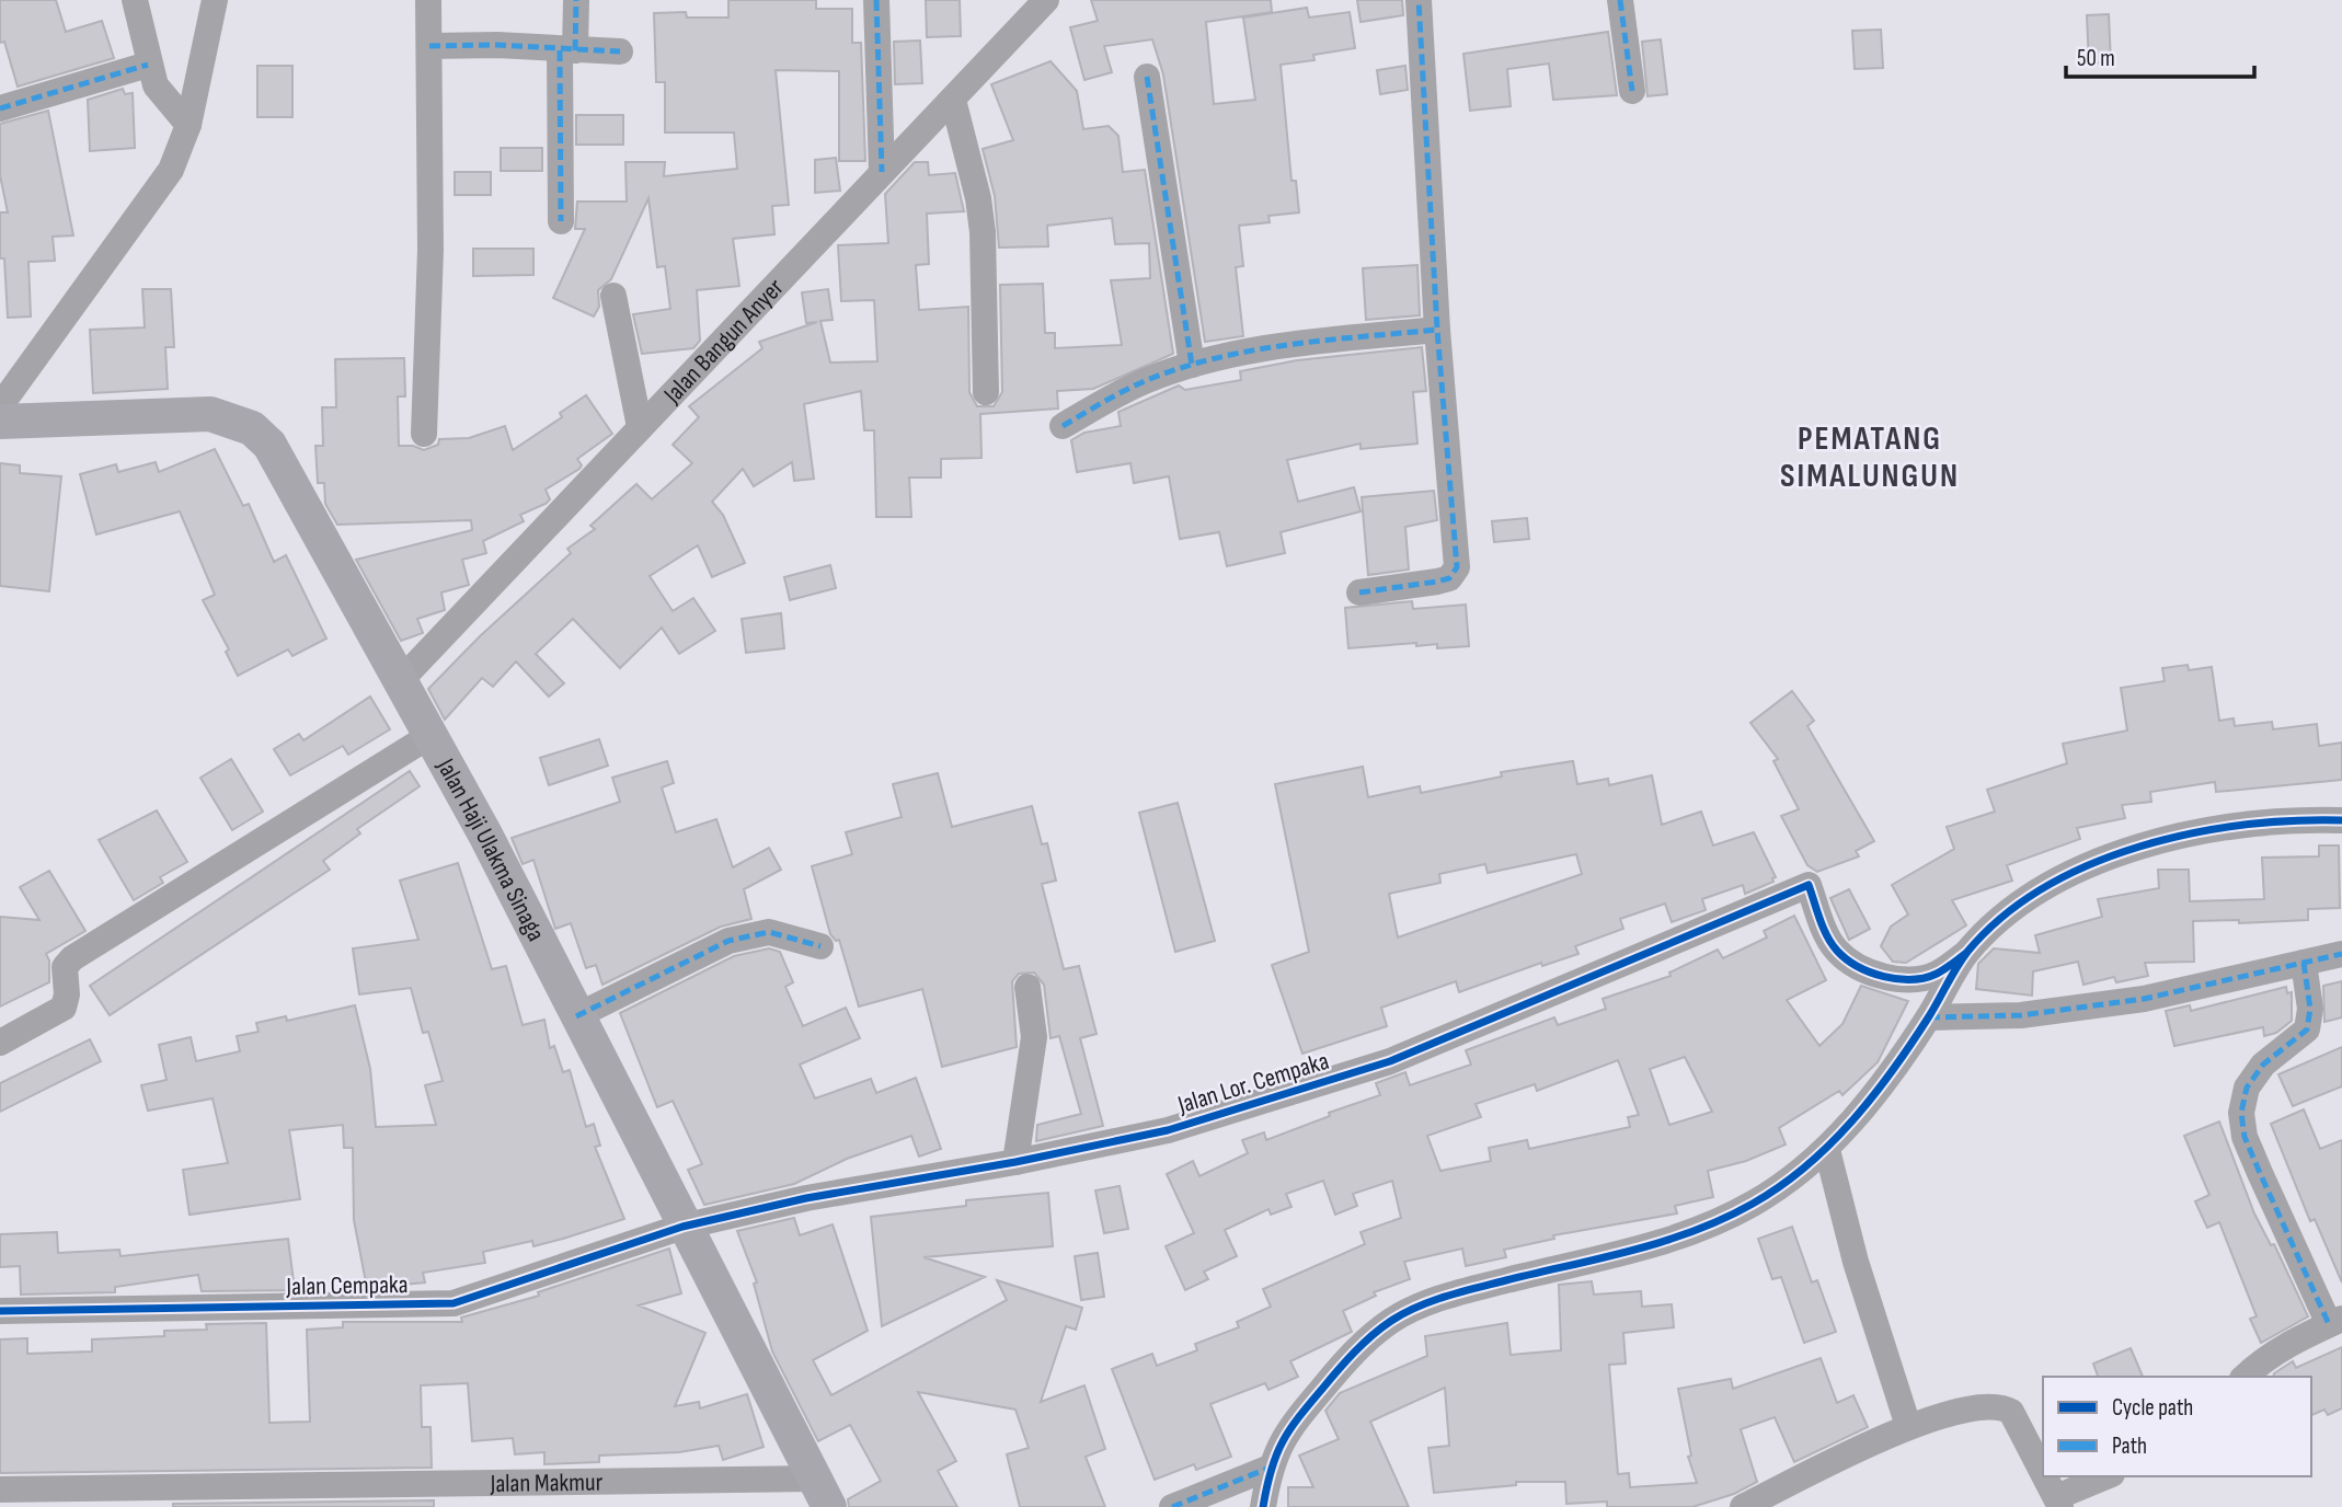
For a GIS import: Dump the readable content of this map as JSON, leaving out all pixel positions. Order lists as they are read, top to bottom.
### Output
{
  "streets": {
    "main road": ["Jalan Haji Ulakma Sinaga"],
    "street": [
      "Jalan Bangun Anyer",
      "Jalan Lor. Cempaka",
      "Jalan Cempaka",
      "Jalan Makmur"
    ]
  },
  "crossings": [
    ["Jalan Bangun Anyer", "Jalan Haji Ulakma Sinaga"],
    ["Jalan Haji Ulakma Sinaga", "Jalan Lor. Cempaka"],
    ["Jalan Haji Ulakma Sinaga", "Jalan Cempaka"],
    ["Jalan Haji Ulakma Sinaga", "Jalan Makmur"],
    ["Jalan Lor. Cempaka", "Jalan Cempaka"]
  ],
  "districts": ["PEMATANG SIMALUNGUN"],
  "legend": ["Cycle path", "Path"],
  "scale_bar": "50 m"
}
